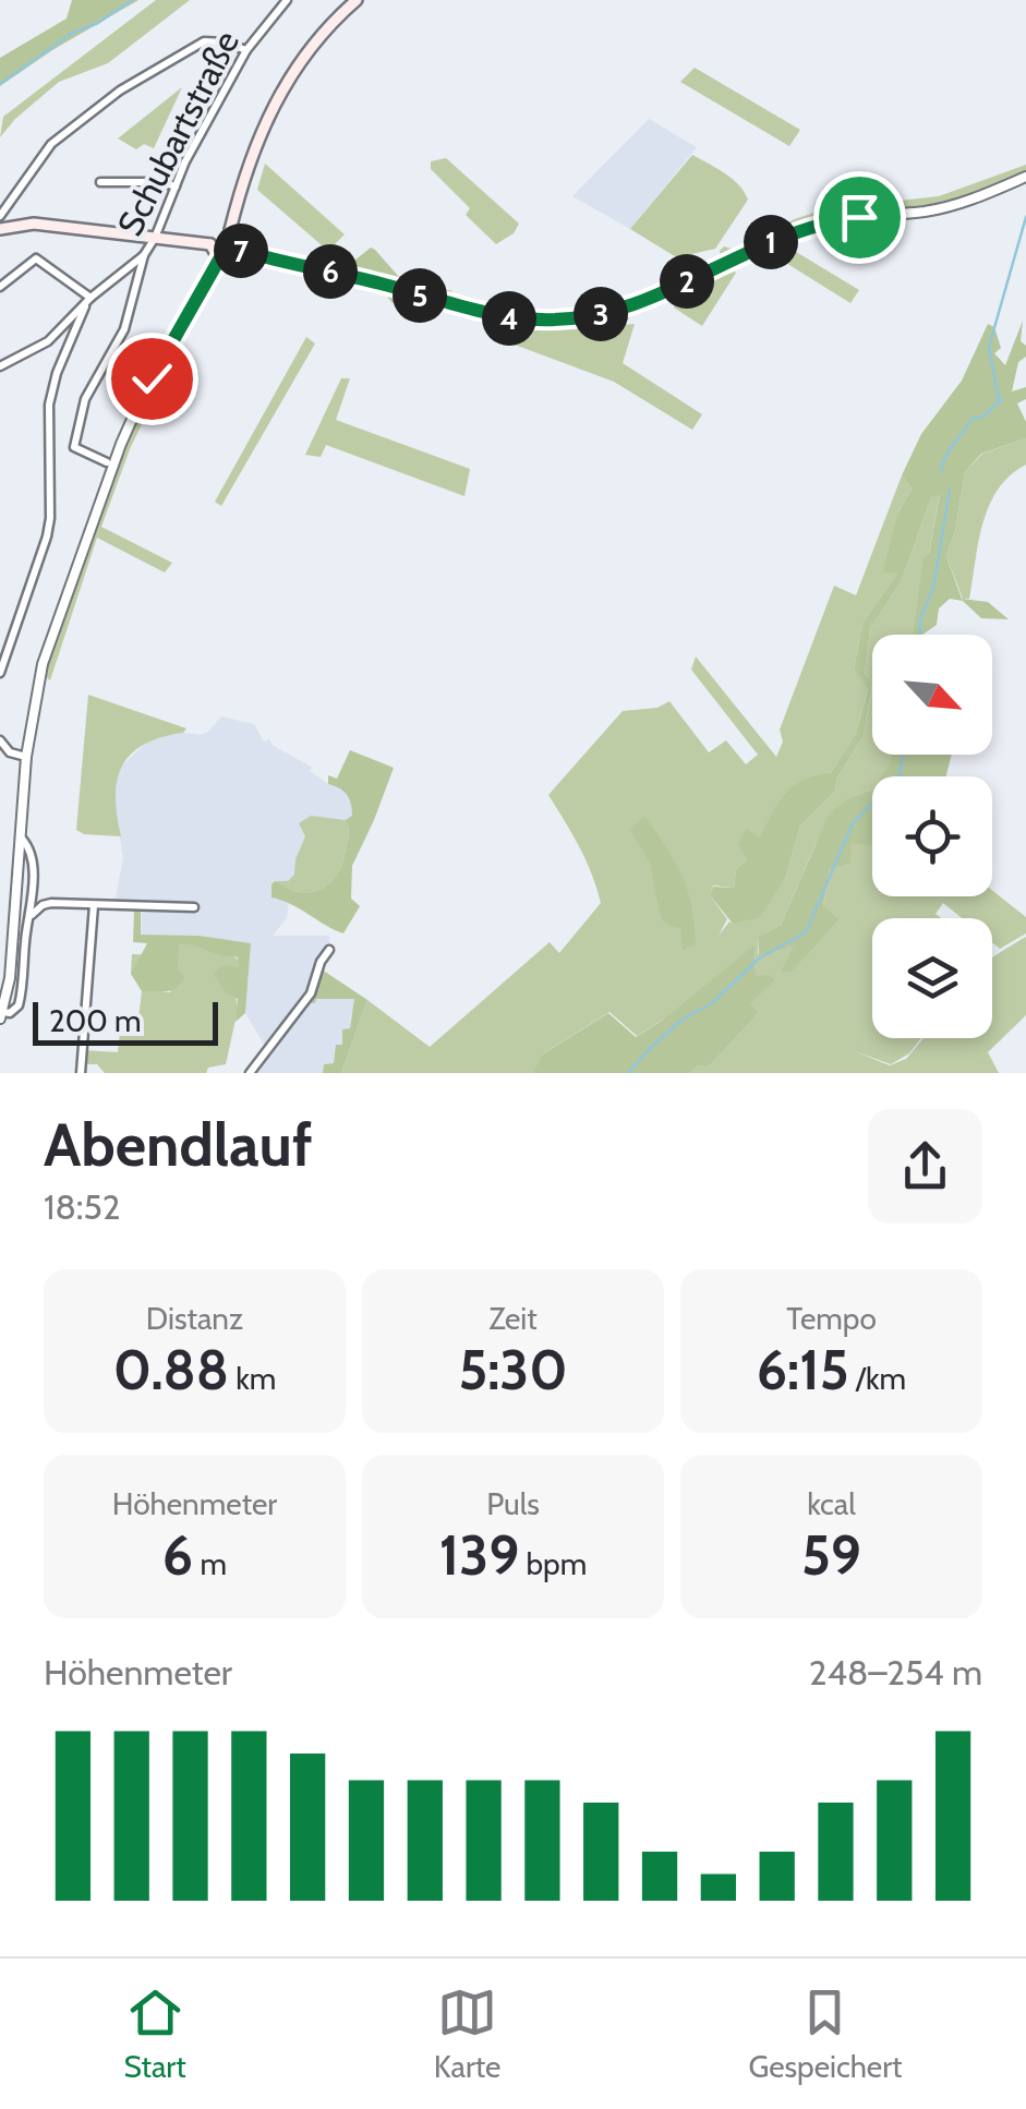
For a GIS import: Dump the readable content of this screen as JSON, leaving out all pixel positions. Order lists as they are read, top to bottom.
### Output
{
  "streets": {
    "street": ["Schubartstraße"]
  },
  "scale_bar": "200 m",
  "north": "bottom right",
  "page": {
    "pins": [
      "1",
      "7",
      "6",
      "2",
      "5",
      "3",
      "4"
    ],
    "scale": "200 m",
    "heading": ["Abendlauf", "18:52"],
    "stats": [
      ["Distanz", "0.88 km"],
      ["Zeit", "5:30"],
      ["Tempo", "6:15 /km"],
      ["Höhenmeter", "6 m"],
      ["Puls", "139 bpm"],
      ["kcal", "59"]
    ],
    "chart": ["Höhenmeter", "248–254 m"],
    "tabs": ["Start", "Karte", "Gespeichert"]
  }
}
